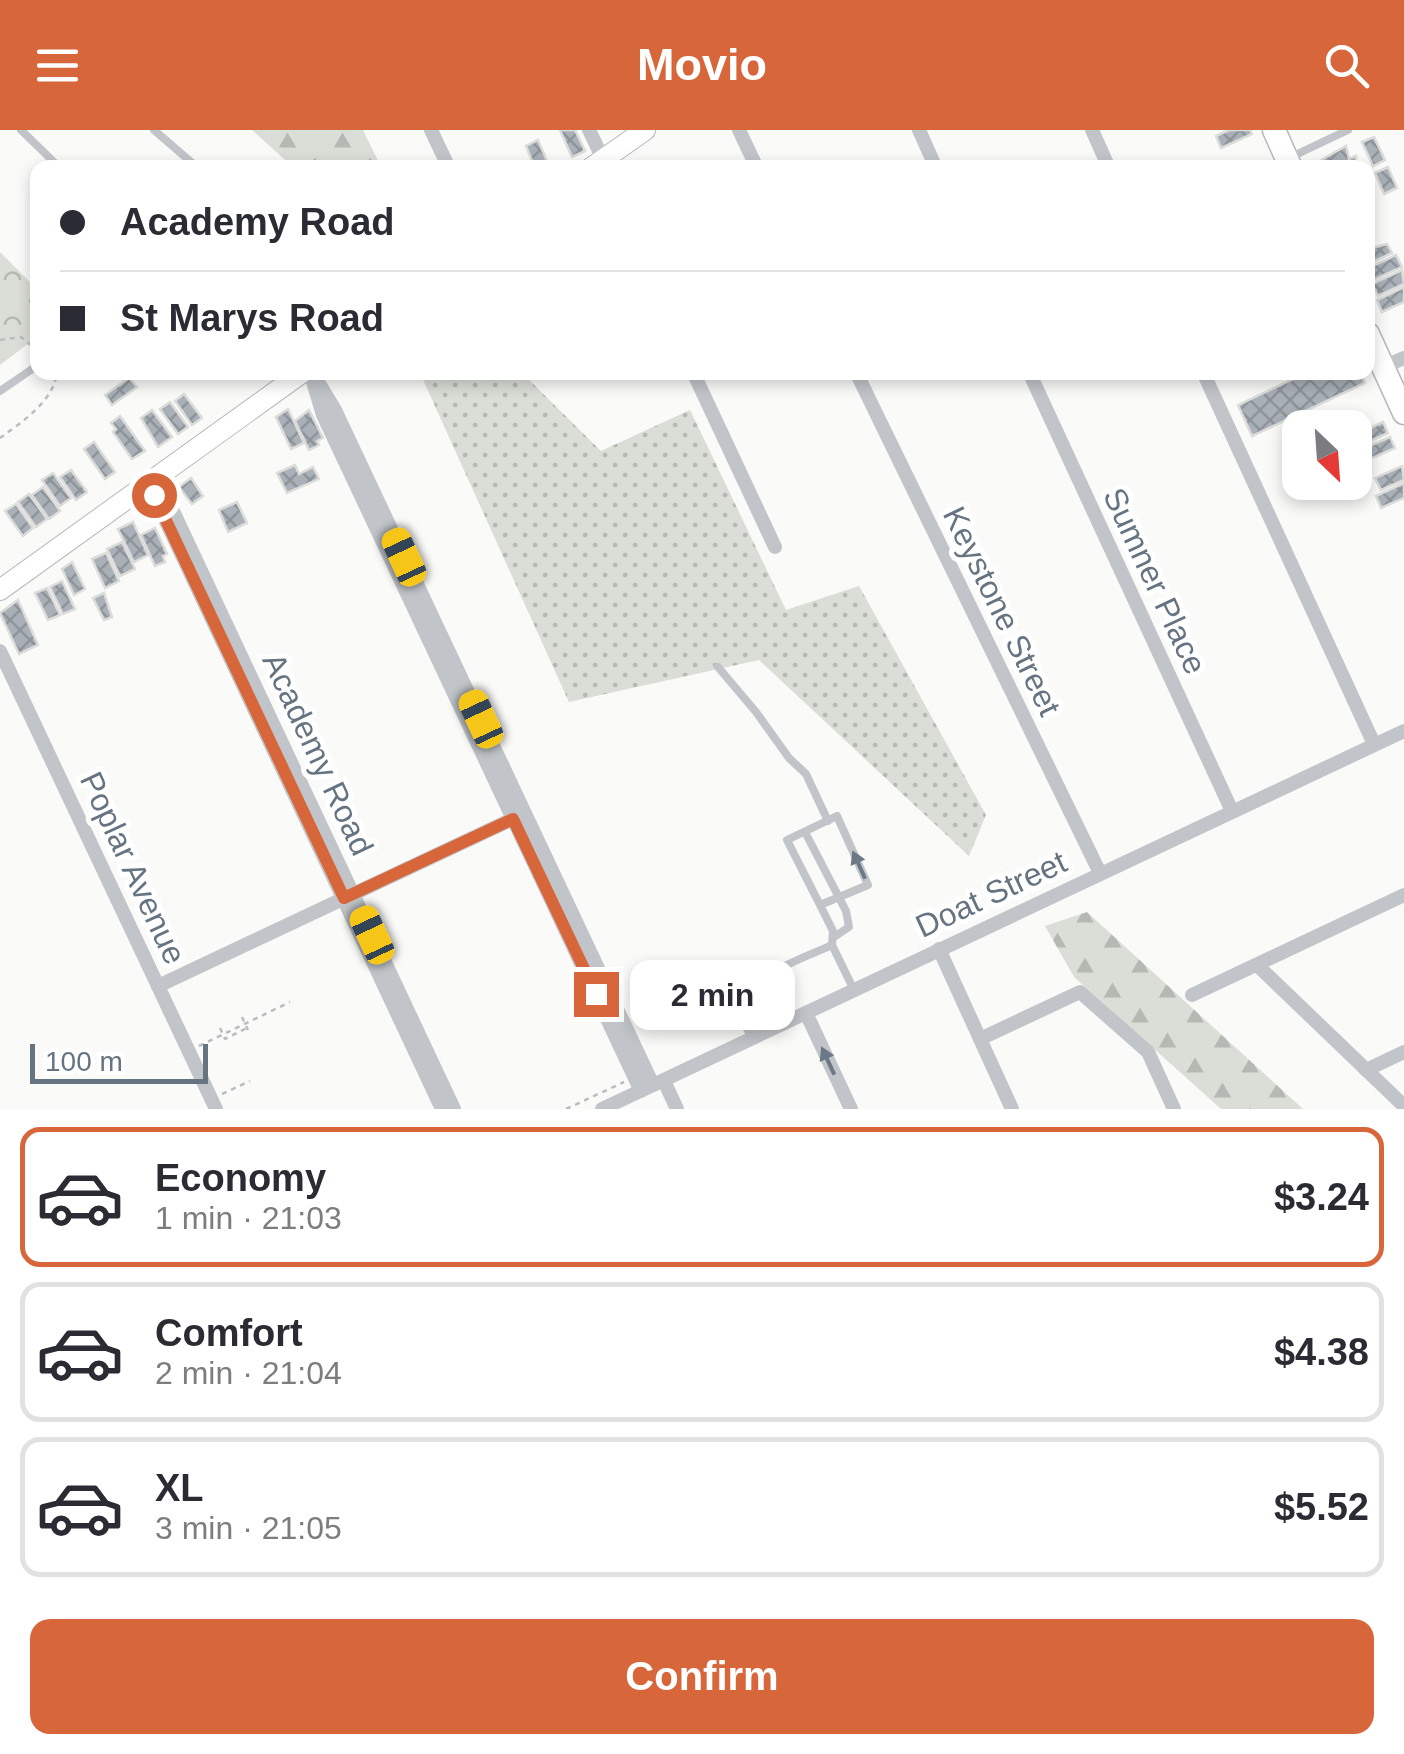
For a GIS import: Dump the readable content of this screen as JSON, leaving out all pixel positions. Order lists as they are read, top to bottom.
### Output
{
  "streets": {
    "street": [
      "Sumner Place",
      "Keystone Street",
      "Academy Road",
      "Poplar Avenue",
      "Doat Street"
    ]
  },
  "crossings": [
    ["Sumner Place", "Doat Street"],
    ["Keystone Street", "Doat Street"]
  ],
  "scale_bar": "100 m",
  "north": "bottom right",
  "page": {
    "header": "Movio",
    "banner": ["Academy Road", "St Marys Road"],
    "bubble": "2 min",
    "scale": "100 m",
    "list": [
      {
        "name": "Economy",
        "note": "1 min · 21:03",
        "value": "$3.24"
      },
      {
        "name": "Comfort",
        "note": "2 min · 21:04",
        "value": "$4.38"
      },
      {
        "name": "XL",
        "note": "3 min · 21:05",
        "value": "$5.52"
      }
    ],
    "buttons": "Confirm"
  }
}
